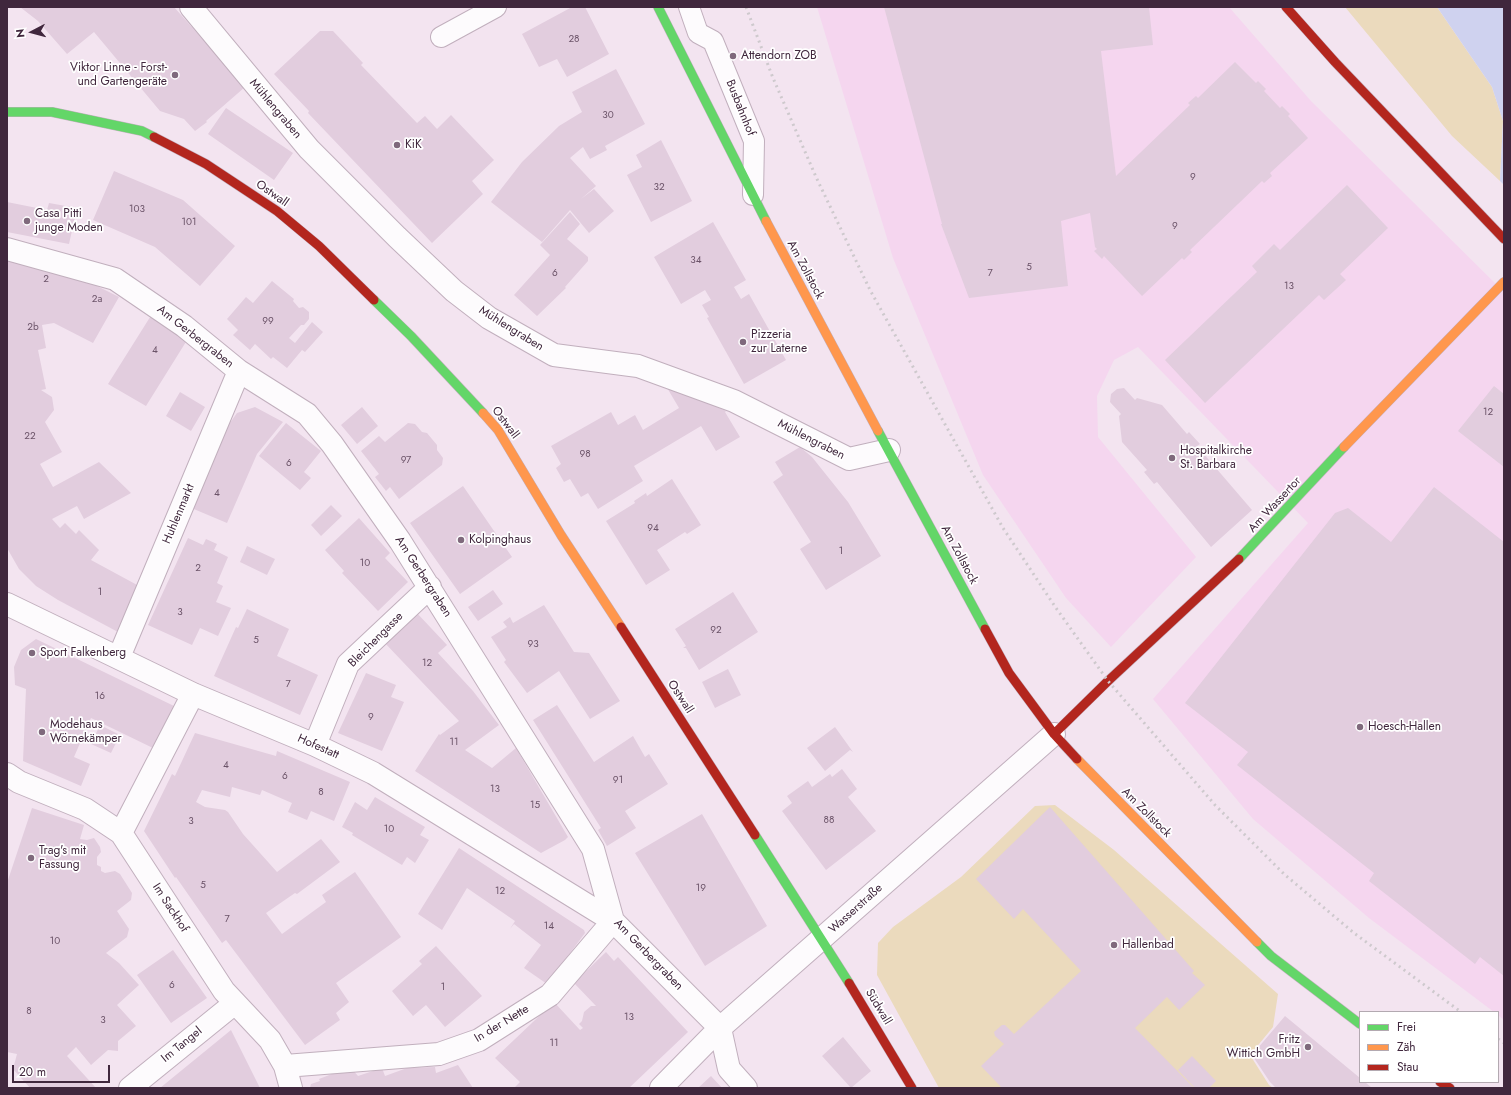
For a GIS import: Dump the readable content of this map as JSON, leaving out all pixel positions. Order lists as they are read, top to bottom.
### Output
{
  "streets": {
    "street": [
      "Mühlengraben",
      "Ostwall",
      "Am Zollstock",
      "Am Gerbergraben",
      "Am Wassertor",
      "Huhlenmarkt",
      "Bleichengasse",
      "Hofestatt",
      "Im Sackhof",
      "Wasserstraße",
      "Südwall",
      "In der Nette",
      "Im Tangel"
    ],
    "lane": ["Busbahnhof"]
  },
  "crossings": [
    ["Busbahnhof", "Am Zollstock"],
    ["Mühlengraben", "Am Zollstock"],
    ["Ostwall", "Wasserstraße"],
    ["Ostwall", "Südwall"],
    ["Am Zollstock", "Am Wassertor"],
    ["Am Zollstock", "Wasserstraße"],
    ["Am Gerbergraben", "Huhlenmarkt"],
    ["Am Gerbergraben", "Bleichengasse"],
    ["Am Gerbergraben", "Hofestatt"],
    ["Am Gerbergraben", "Wasserstraße"],
    ["Am Gerbergraben", "In der Nette"],
    ["Am Wassertor", "Wasserstraße"],
    ["Huhlenmarkt", "Hofestatt"],
    ["Bleichengasse", "Hofestatt"],
    ["Hofestatt", "In der Nette"],
    ["Im Sackhof", "In der Nette"],
    ["Im Sackhof", "Im Tangel"],
    ["Wasserstraße", "Südwall"]
  ],
  "places": [
    "Attendorn ZOB",
    "Viktor Linne - Forst- und Gartengeräte",
    "KiK",
    "Casa Pitti junge Moden",
    "Pizzeria zur Laterne",
    "Hospitalkirche St. Barbara",
    "Kolpinghaus",
    "Sport Falkenberg",
    "Hoesch-Hallen",
    "Modehaus Wörnekämper",
    "Trag's mit Fassung",
    "Hallenbad",
    "Fritz Wittich GmbH"
  ],
  "house_numbers": [
    "28",
    "30",
    "9",
    "32",
    "103",
    "101",
    "9",
    "34",
    "5",
    "6",
    "7",
    "2",
    "13",
    "2a",
    "99",
    "2b",
    "4",
    "12",
    "22",
    "98",
    "97",
    "6",
    "4",
    "94",
    "1",
    "10",
    "2",
    "1",
    "3",
    "92",
    "5",
    "93",
    "12",
    "7",
    "16",
    "9",
    "11",
    "4",
    "6",
    "91",
    "13",
    "8",
    "15",
    "88",
    "3",
    "10",
    "5",
    "19",
    "12",
    "7",
    "14",
    "10",
    "6",
    "1",
    "8",
    "13",
    "3",
    "11"
  ],
  "legend": ["Frei", "Zäh", "Stau"],
  "scale_bar": "20 m",
  "north": "left"
}
